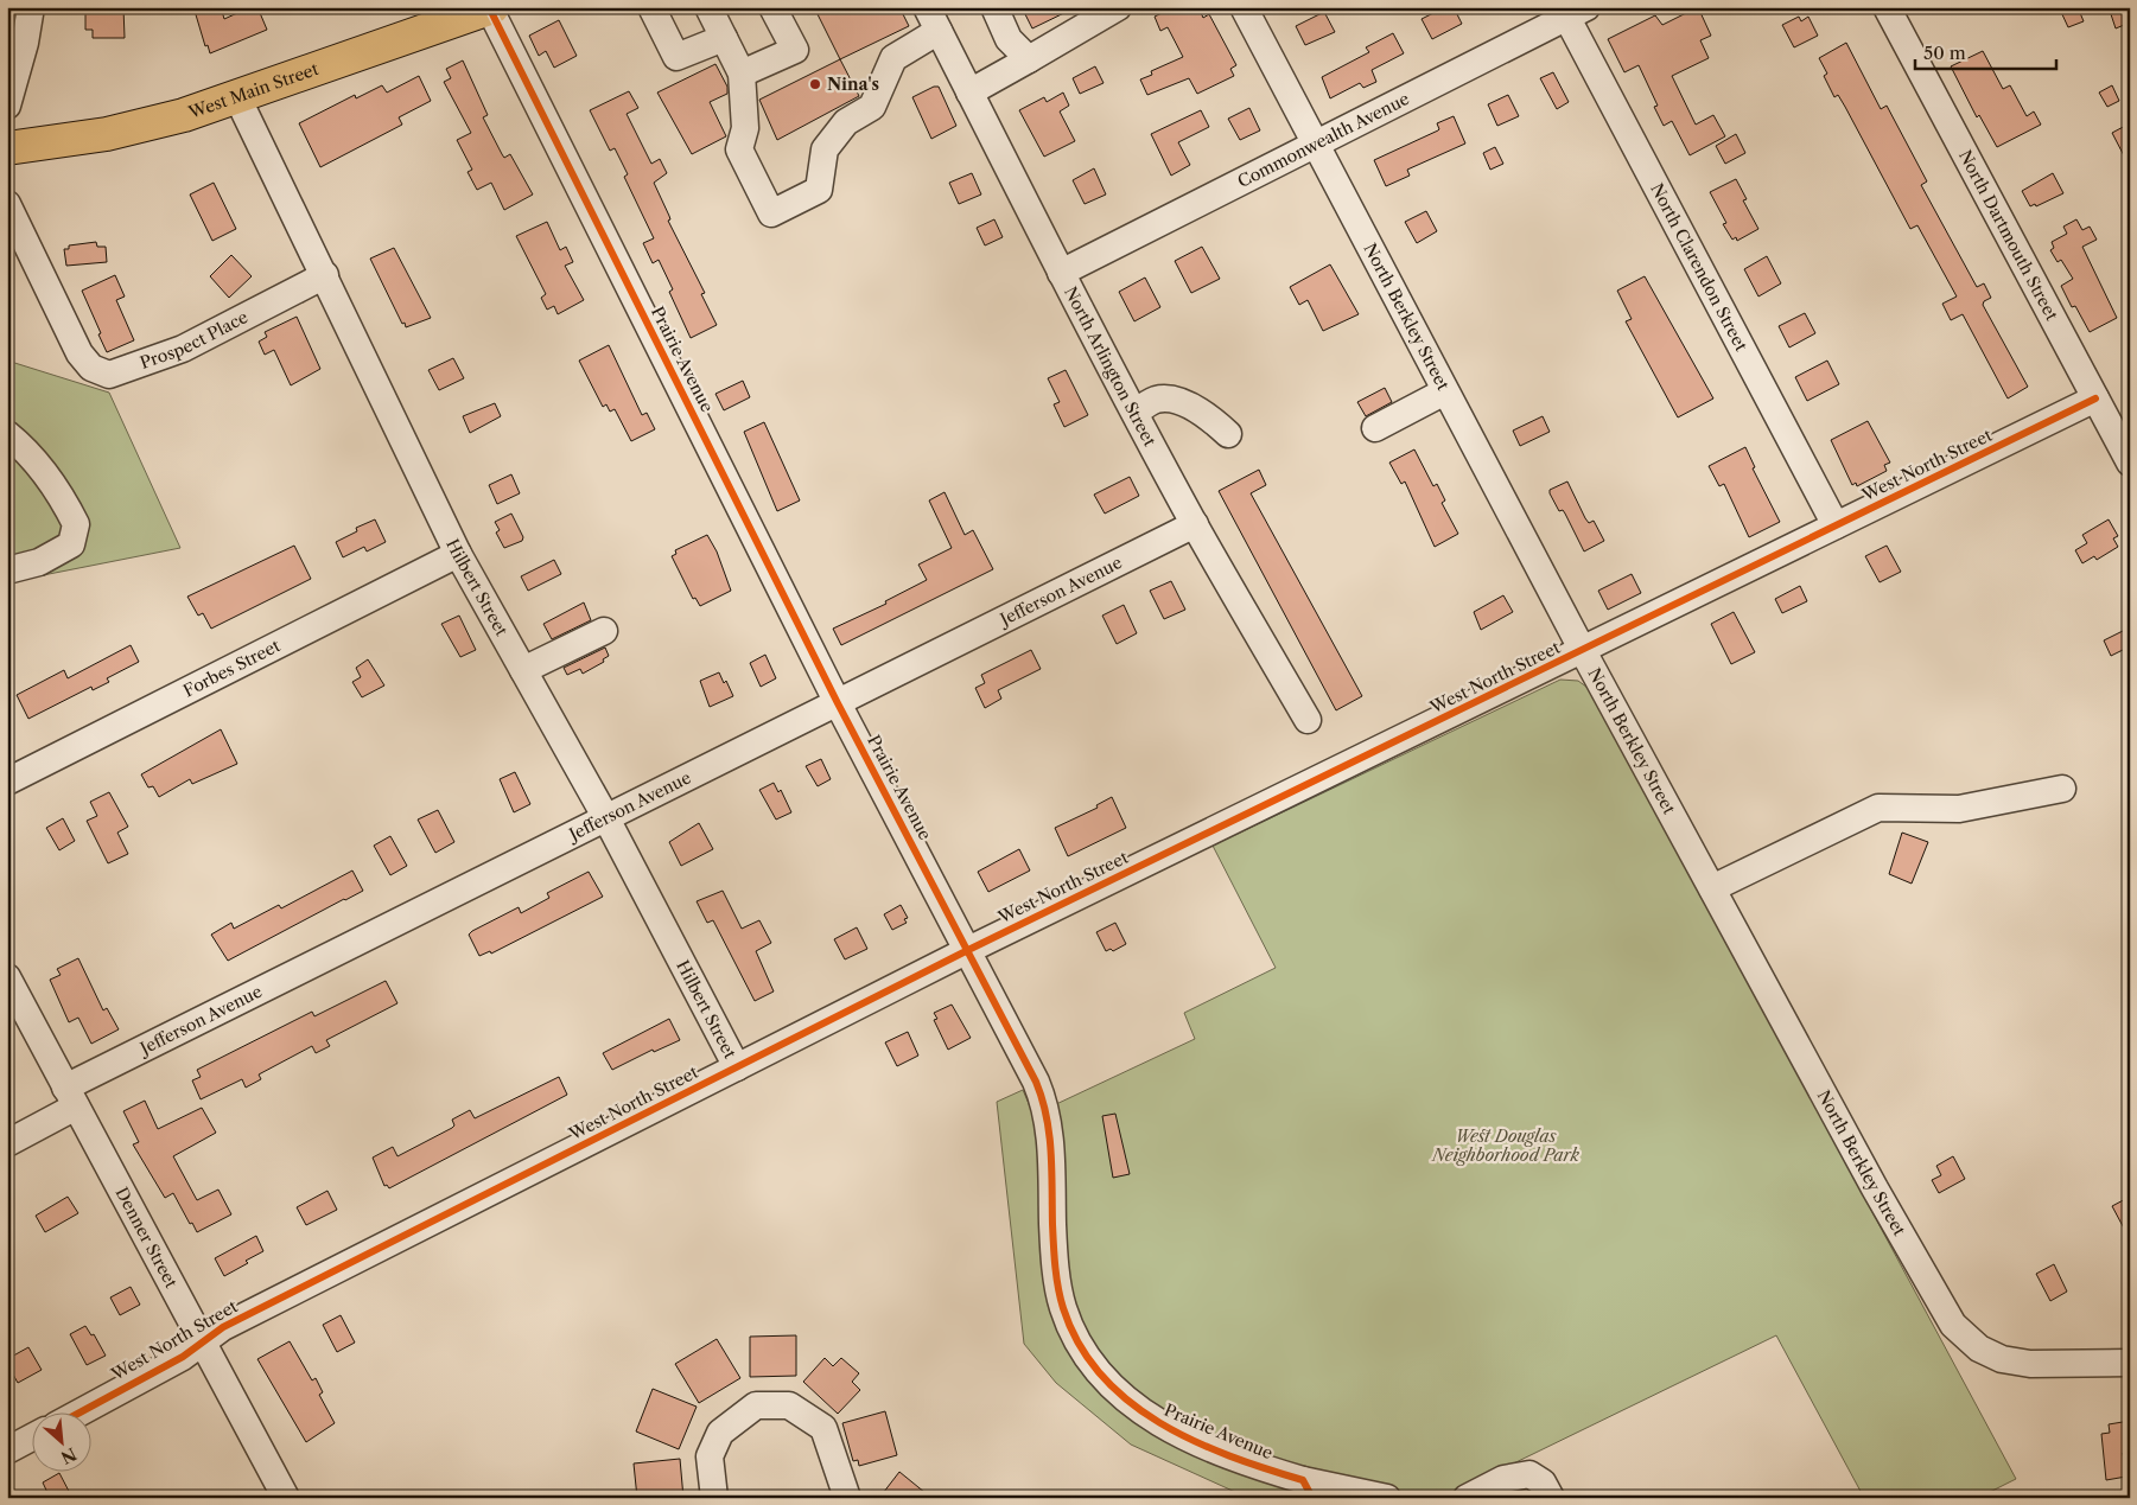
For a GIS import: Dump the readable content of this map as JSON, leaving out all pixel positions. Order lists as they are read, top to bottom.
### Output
{
  "streets": {
    "main road": ["West Main Street"],
    "street": [
      "Commonwealth Avenue",
      "North Dartmouth Street",
      "North Clarendon Street",
      "North Berkley Street",
      "Prospect Place",
      "Prairie Avenue",
      "North Arlington Street",
      "West North Street",
      "Hilbert Street",
      "Jefferson Avenue",
      "Forbes Street",
      "Denner Street"
    ]
  },
  "crossings": [
    ["West Main Street", "Prairie Avenue"],
    ["West Main Street", "Hilbert Street"],
    ["Commonwealth Avenue", "North Clarendon Street"],
    ["Commonwealth Avenue", "North Berkley Street"],
    ["Commonwealth Avenue", "North Arlington Street"],
    ["North Dartmouth Street", "West North Street"],
    ["North Clarendon Street", "West North Street"],
    ["North Berkley Street", "West North Street"],
    ["Prospect Place", "Hilbert Street"],
    ["Prairie Avenue", "West North Street"],
    ["Prairie Avenue", "Jefferson Avenue"],
    ["North Arlington Street", "Jefferson Avenue"],
    ["West North Street", "Hilbert Street"],
    ["West North Street", "Denner Street"],
    ["Hilbert Street", "Jefferson Avenue"],
    ["Hilbert Street", "Forbes Street"],
    ["Jefferson Avenue", "Denner Street"]
  ],
  "parks": ["West Douglas Neighborhood Park"],
  "places": ["Nina's"],
  "scale_bar": "50 m",
  "north": "bottom right"
}
